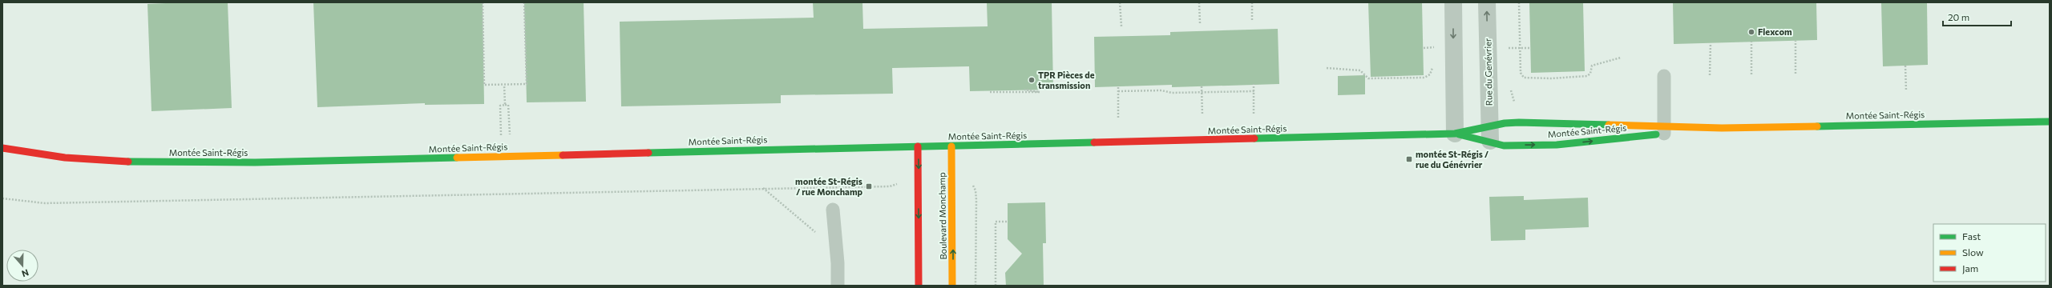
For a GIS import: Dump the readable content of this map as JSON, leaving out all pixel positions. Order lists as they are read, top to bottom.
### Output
{
  "streets": {
    "street": ["Rue du Genévrier", "Montée Saint-Régis", "Boulevard Monchamp"]
  },
  "crossings": [
    ["Rue du Genévrier", "Montée Saint-Régis"],
    ["Montée Saint-Régis", "Boulevard Monchamp"]
  ],
  "places": {
    "other": ["Flexcom", "TPR Pièces de transmission"],
    "transit": ["montée St-Régis / rue du Génévrier", "montée St-Régis / rue Monchamp"]
  },
  "legend": ["Fast", "Slow", "Jam"],
  "scale_bar": "20 m",
  "north": "bottom"
}
